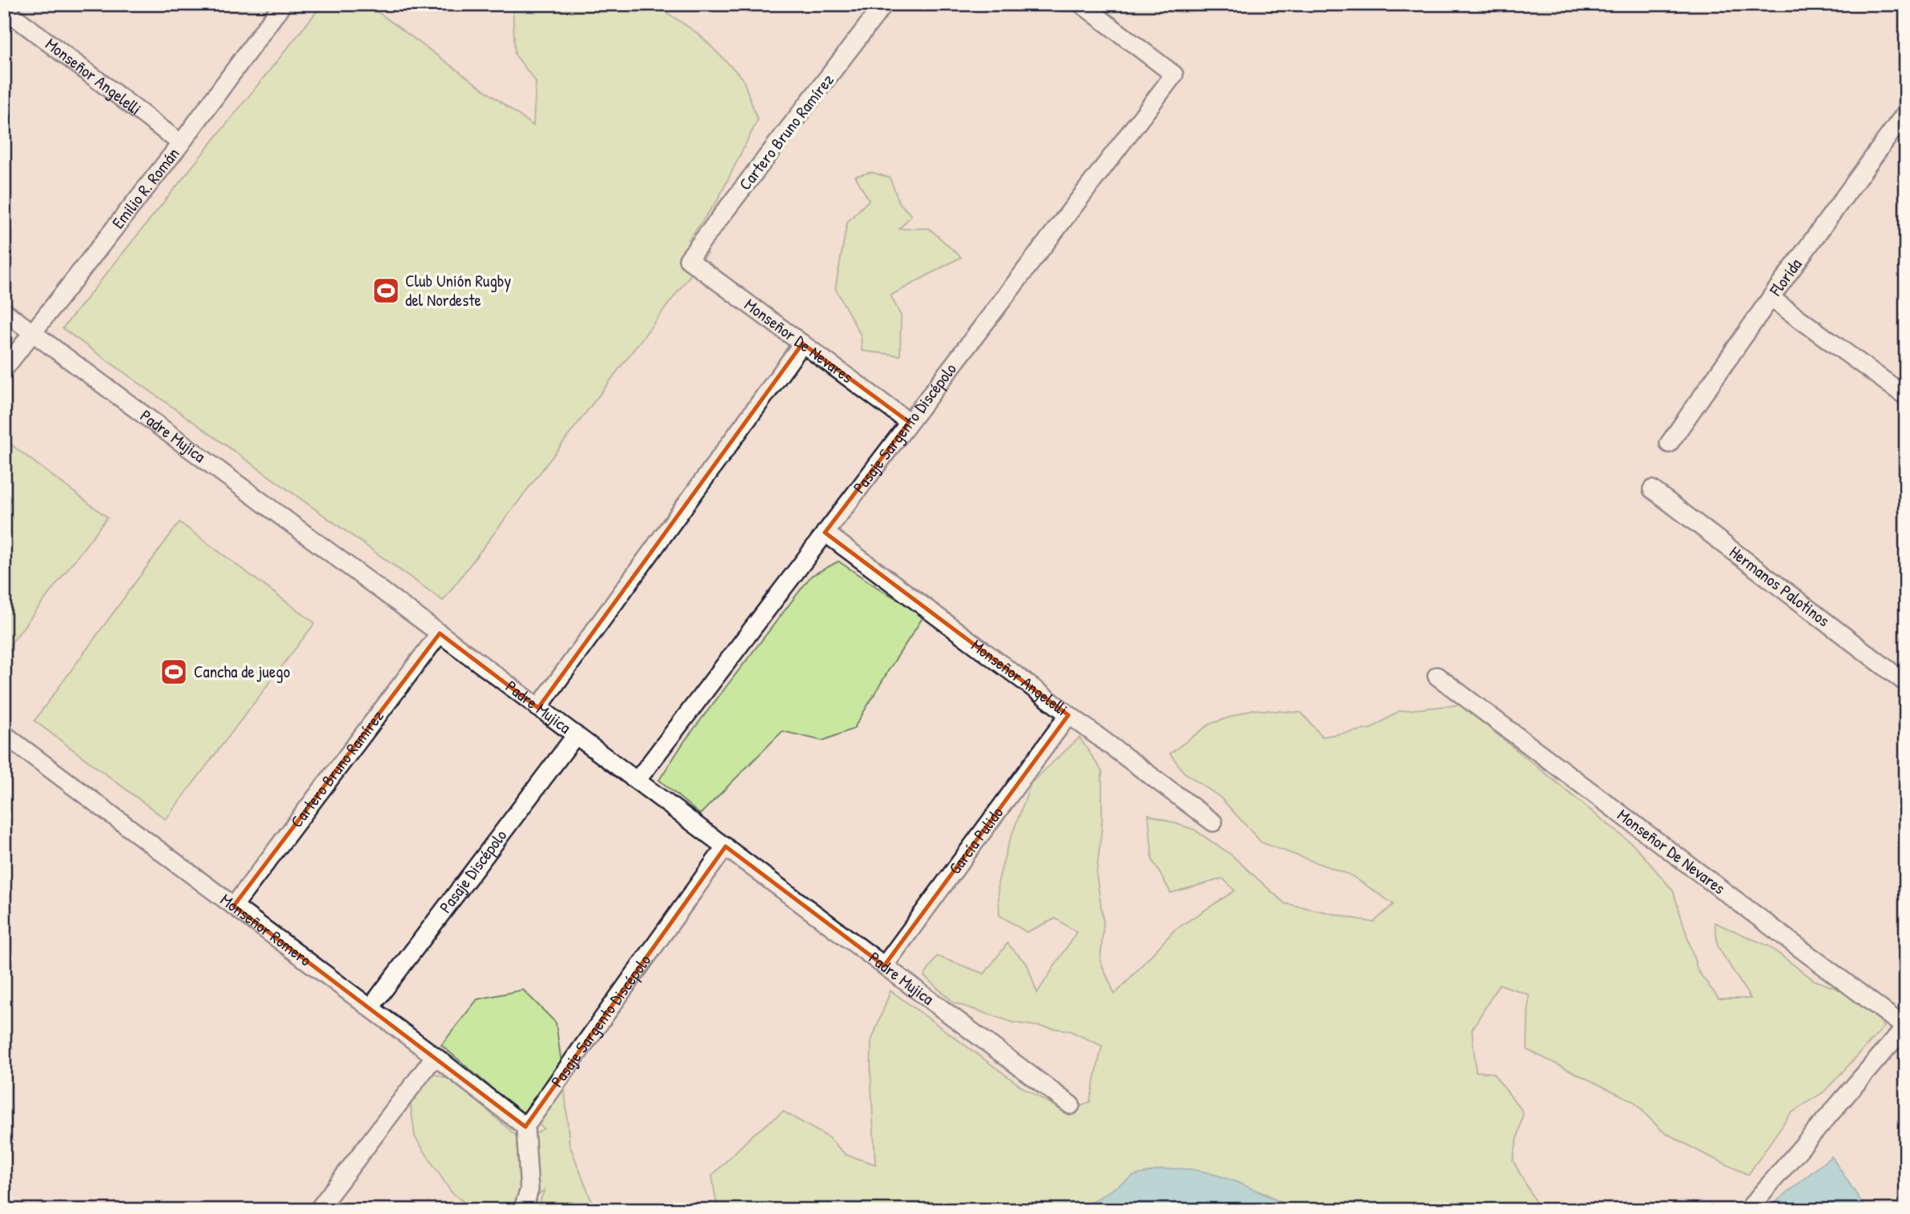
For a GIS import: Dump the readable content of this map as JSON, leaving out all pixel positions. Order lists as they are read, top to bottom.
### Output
{
  "streets": {
    "street": [
      "Monseñor Angelelli",
      "Cartero Bruno Ramírez",
      "Emilio R. Román",
      "Florida",
      "Monseñor De Nevares",
      "Pasaje Sargento Discépolo",
      "Padre Mujica",
      "Hermanos Palotinos",
      "García Pulido",
      "Pasaje Discépolo",
      "Monseñor Romero"
    ]
  },
  "crossings": [
    ["Monseñor Angelelli", "Emilio R. Román"],
    ["Monseñor Angelelli", "Pasaje Sargento Discépolo"],
    ["Monseñor Angelelli", "García Pulido"],
    ["Cartero Bruno Ramírez", "Monseñor De Nevares"],
    ["Cartero Bruno Ramírez", "Padre Mujica"],
    ["Cartero Bruno Ramírez", "Monseñor Romero"],
    ["Emilio R. Román", "Padre Mujica"],
    ["Monseñor De Nevares", "Pasaje Sargento Discépolo"],
    ["Pasaje Sargento Discépolo", "Padre Mujica"],
    ["Pasaje Sargento Discépolo", "Monseñor Romero"],
    ["Padre Mujica", "García Pulido"],
    ["Padre Mujica", "Pasaje Discépolo"],
    ["Pasaje Discépolo", "Monseñor Romero"]
  ],
  "places": {
    "sports": ["Club Unión Rugby del Nordeste", "Cancha de juego"]
  }
}
